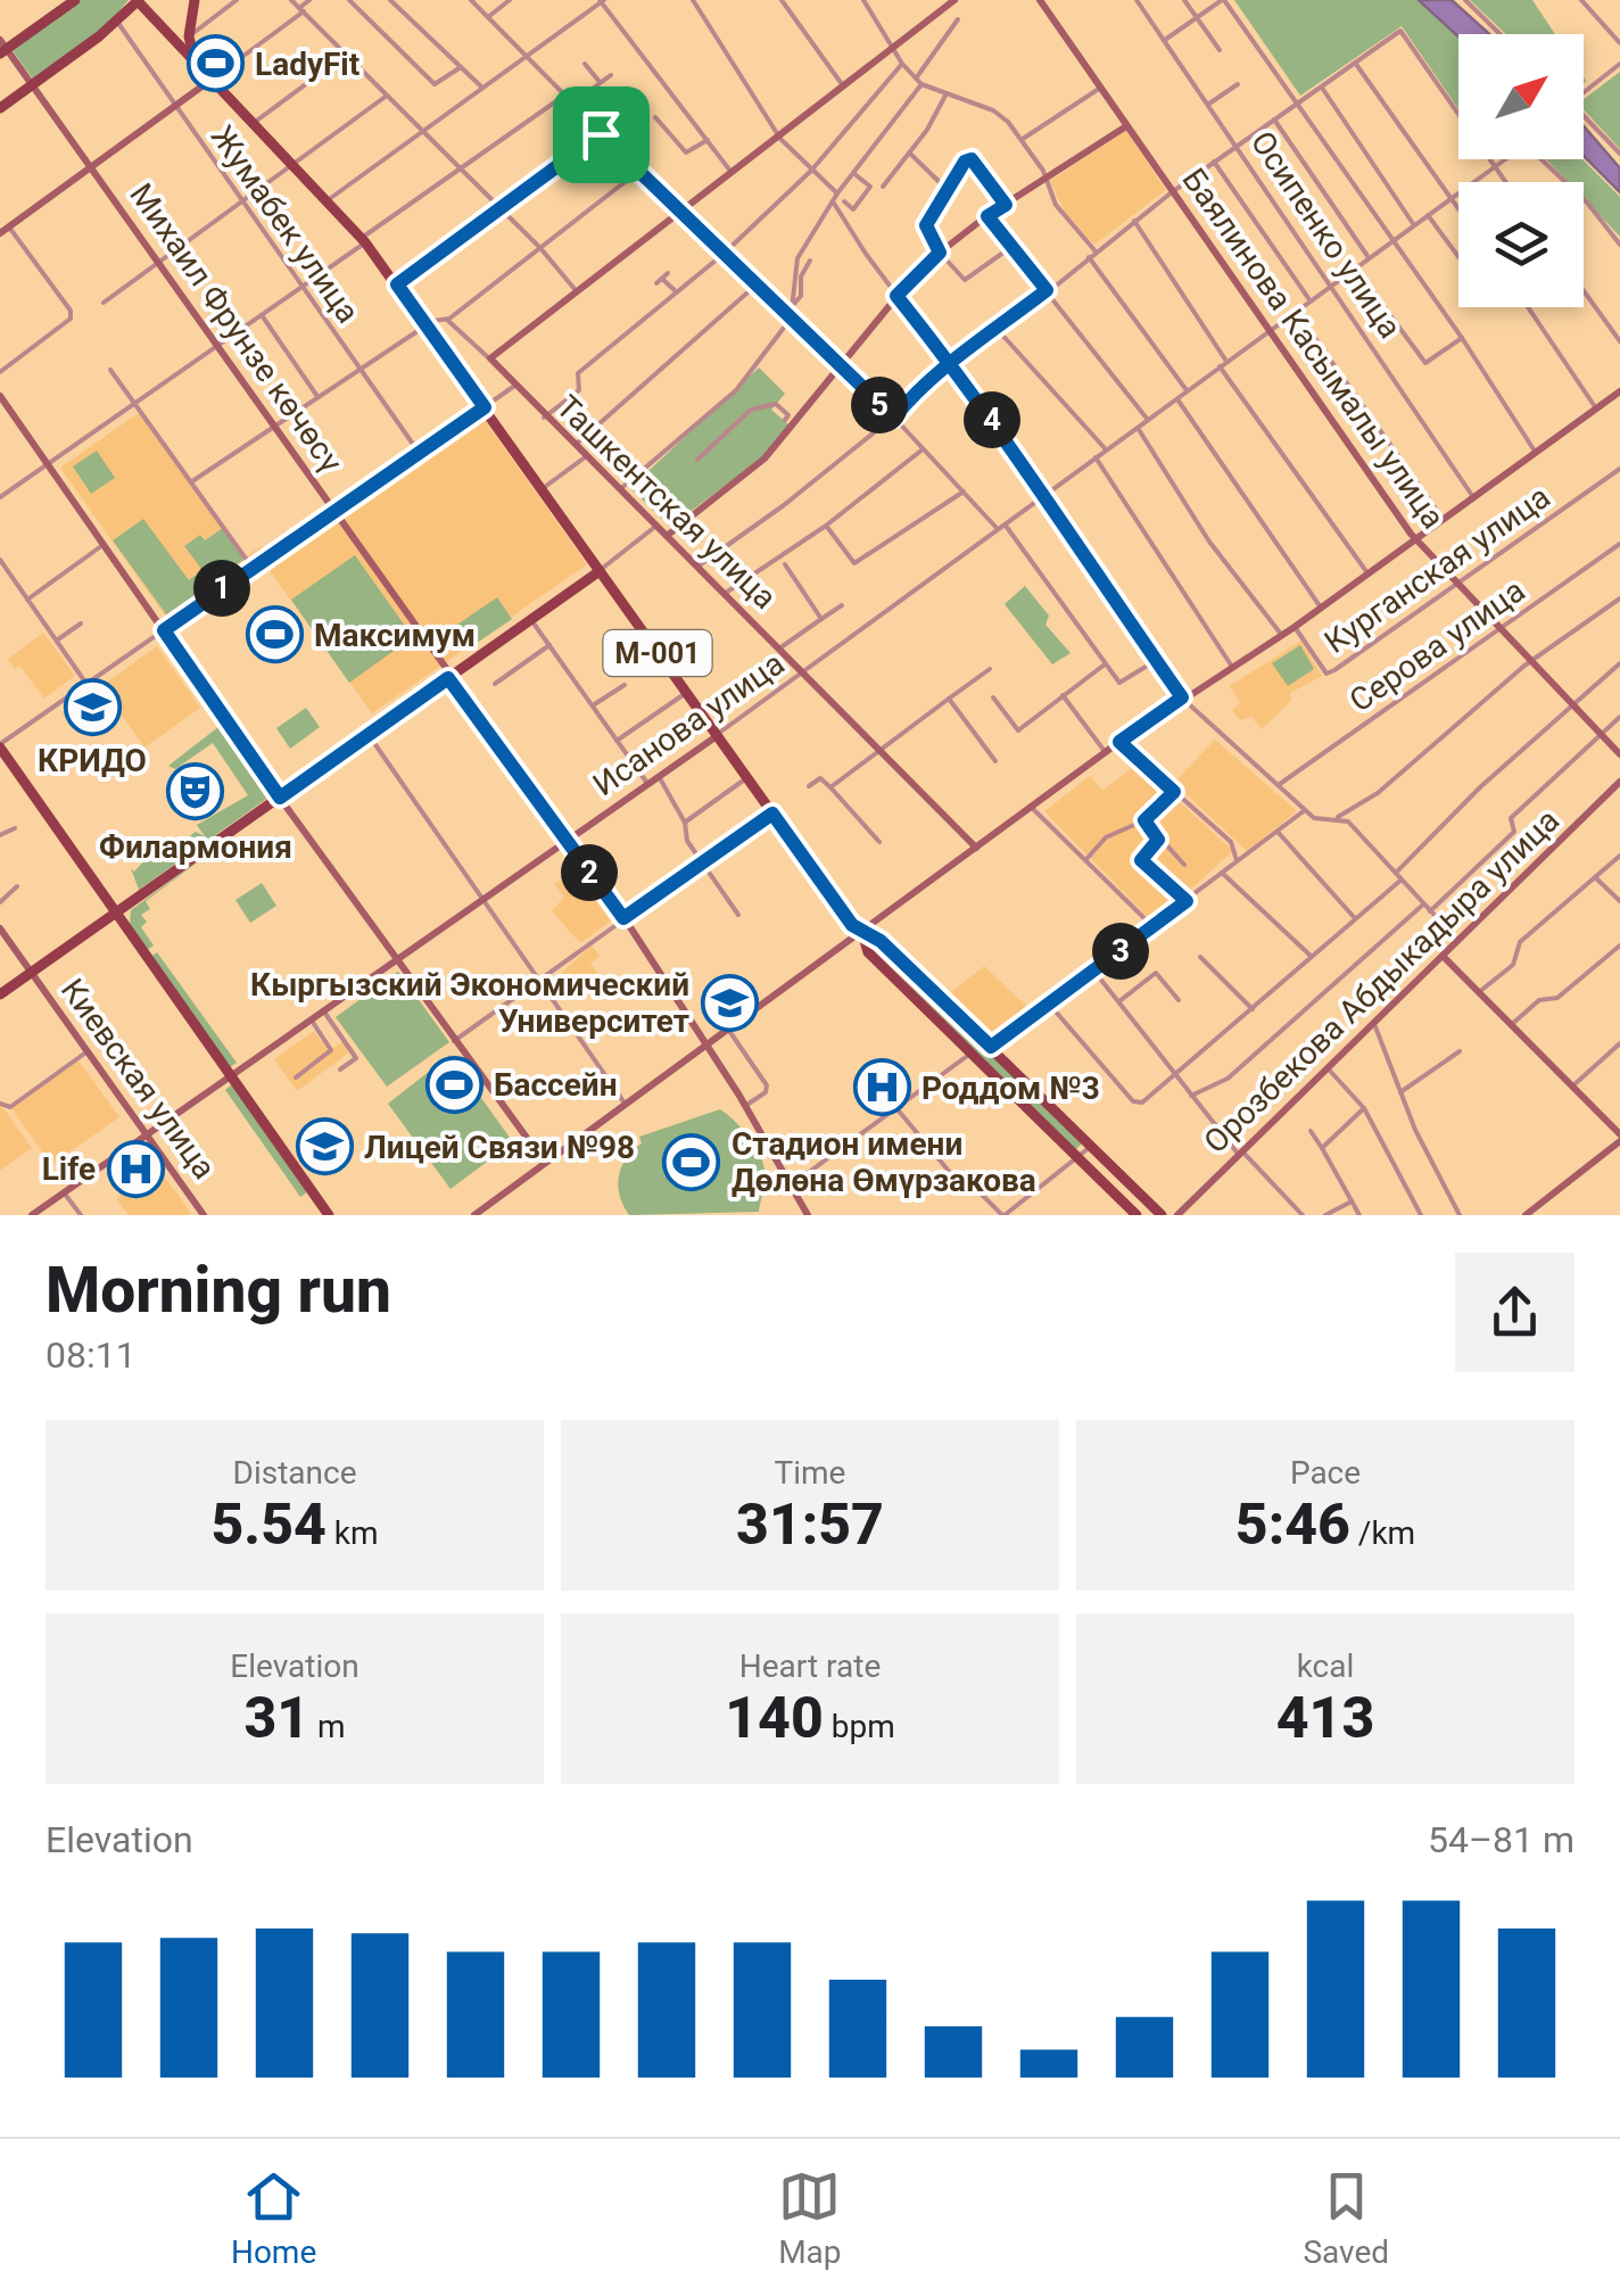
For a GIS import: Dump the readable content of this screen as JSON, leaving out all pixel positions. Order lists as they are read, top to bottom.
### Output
{
  "streets": {
    "main road": ["М-001"],
    "street": [
      "Жумабек улица",
      "Осипенко улица",
      "Михаил Фрунзе көчөсү",
      "Баялинова Касымалы улица",
      "Ташкентская улица",
      "Курганская улица",
      "Серова улица",
      "Исанова улица",
      "Орозбекова Абдыкадыра улица",
      "Киевская улица"
    ]
  },
  "crossings": [
    ["Осипенко улица", "Исанова улица"],
    ["Михаил Фрунзе көчөсү", "Исанова улица"],
    ["Баялинова Касымалы улица", "Курганская улица"],
    ["Баялинова Касымалы улица", "Серова улица"],
    ["Баялинова Касымалы улица", "Исанова улица"],
    ["Ташкентская улица", "Исанова улица"],
    ["М-001", "Исанова улица"],
    ["Исанова улица", "Киевская улица"]
  ],
  "places": {
    "sports": [
      "LadyFit",
      "Максимум",
      "Бассейн",
      "Стадион имени Дөлөна Өмүрзакова"
    ],
    "school or university": ["КРИДО", "Кыргызский Экономический Университет", "Лицей Связи №98"],
    "theatre": ["Филармония"],
    "hospital": ["Роддом №3", "Life"]
  },
  "north": "top right",
  "page": {
    "pins": [
      "5",
      "4",
      "1",
      "2",
      "3"
    ],
    "heading": ["Morning run", "08:11"],
    "stats": [
      ["Distance", "5.54 km"],
      ["Time", "31:57"],
      ["Pace", "5:46 /km"],
      ["Elevation", "31 m"],
      ["Heart rate", "140 bpm"],
      ["kcal", "413"]
    ],
    "chart": ["Elevation", "54–81 m"],
    "tabs": ["Home", "Map", "Saved"]
  }
}
